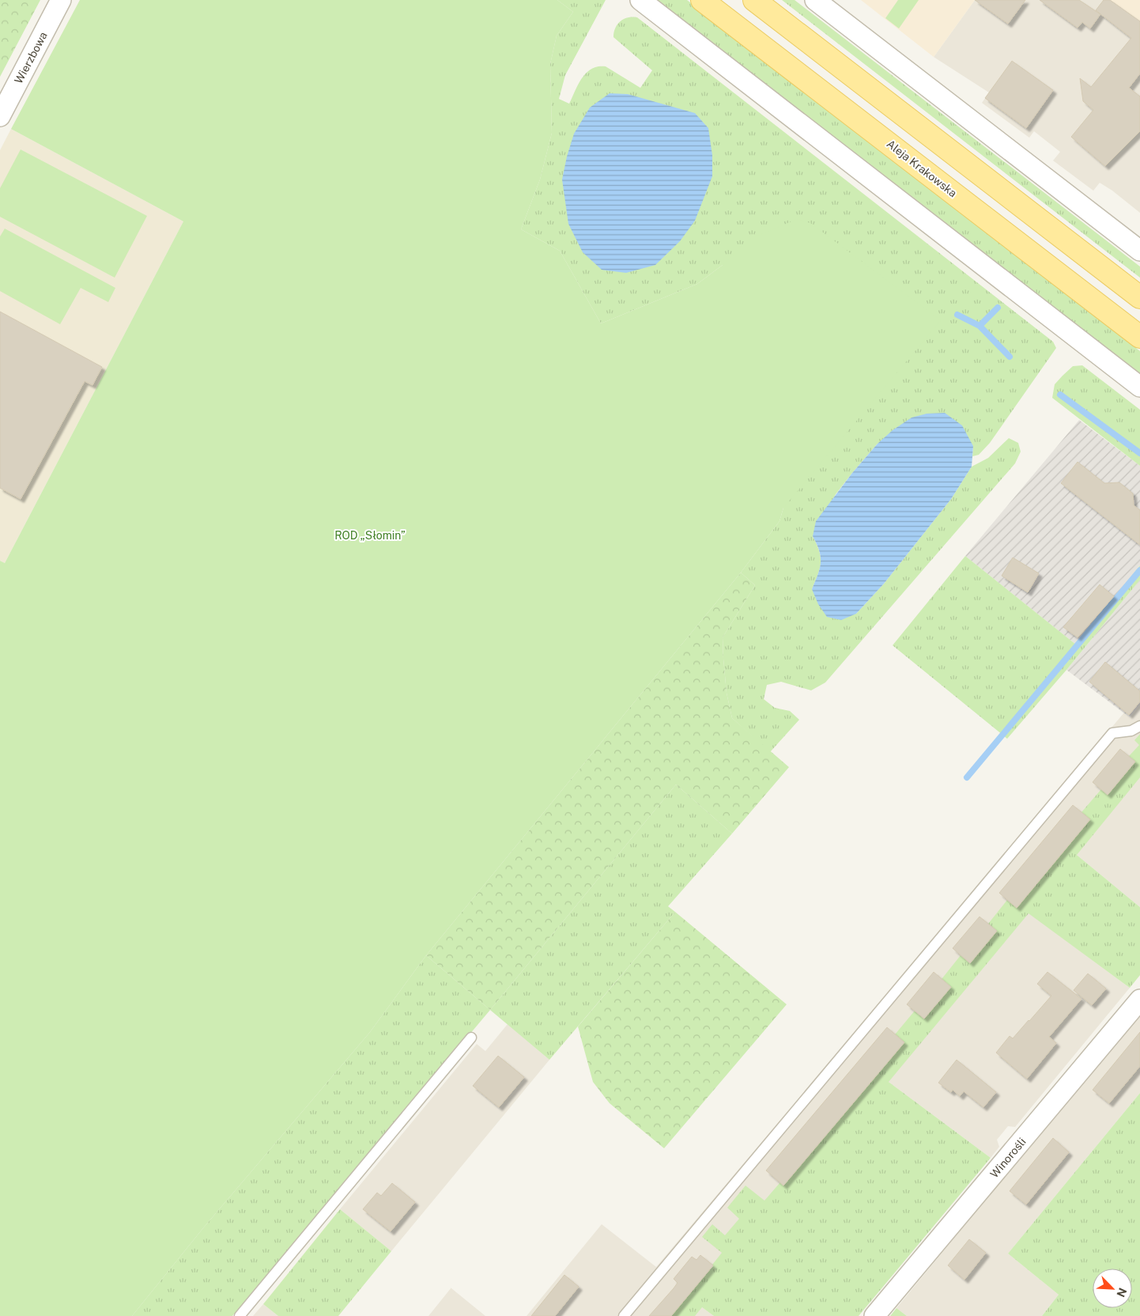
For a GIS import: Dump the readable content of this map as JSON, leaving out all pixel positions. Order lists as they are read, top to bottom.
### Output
{
  "streets": {
    "main road": ["Aleja Krakowska"],
    "street": ["Wierzbowa", "Winorośli"]
  },
  "parks": ["ROD „Słomin”"],
  "north": "bottom right"
}
